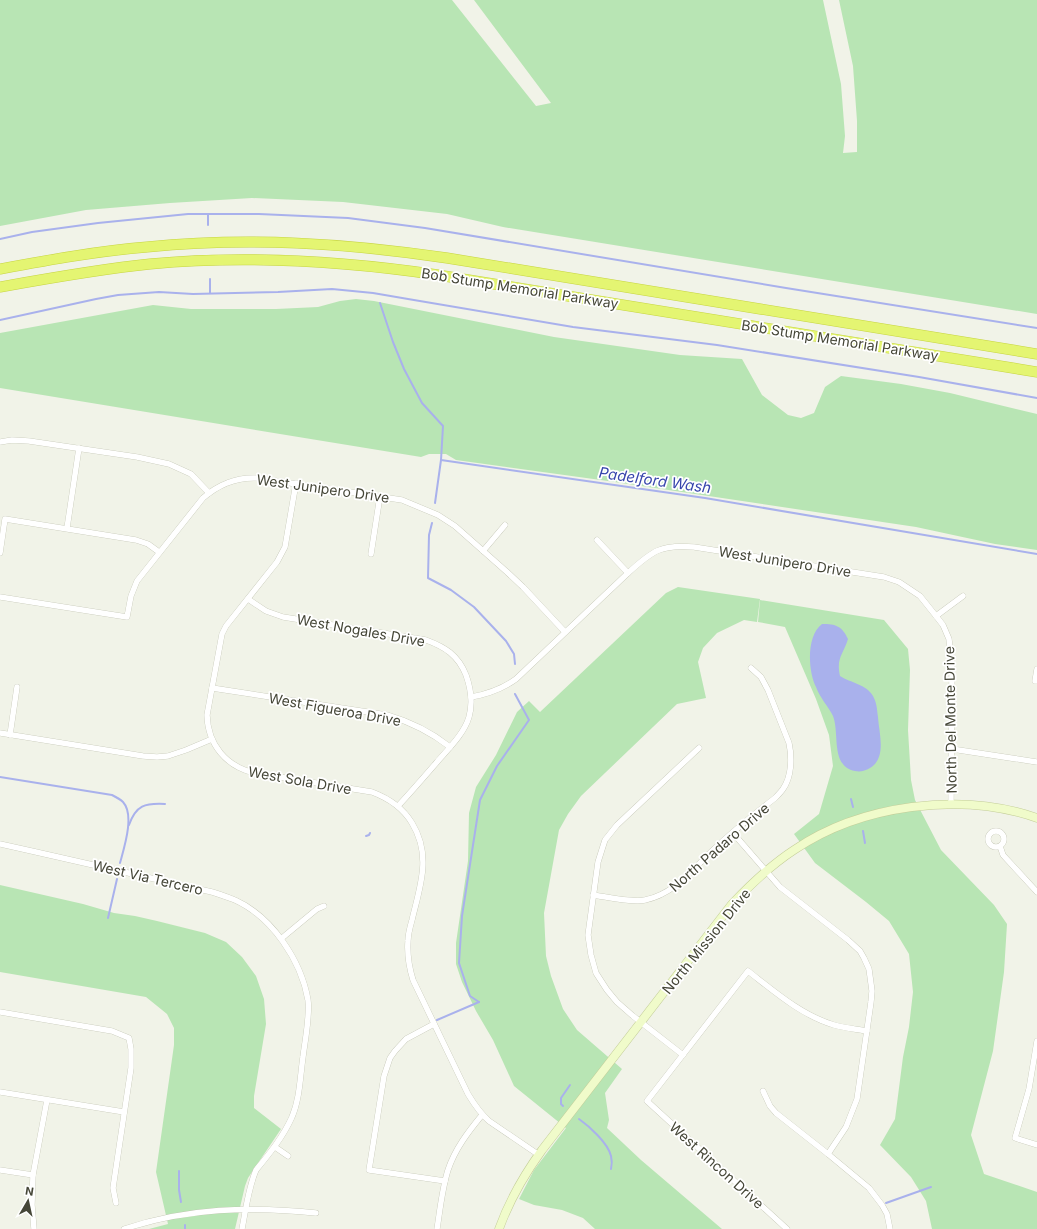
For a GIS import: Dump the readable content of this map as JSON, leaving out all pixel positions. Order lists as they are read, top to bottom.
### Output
{
  "streets": {
    "highway": ["Bob Stump Memorial Parkway"],
    "street": [
      "West Junipero Drive",
      "West Nogales Drive",
      "West Figueroa Drive",
      "North Del Monte Drive",
      "West Sola Drive",
      "North Padaro Drive",
      "West Via Tercero",
      "North Mission Drive",
      "West Rincon Drive"
    ]
  },
  "crossings": [
    ["West Junipero Drive", "West Nogales Drive"],
    ["West Junipero Drive", "North Del Monte Drive"],
    ["West Nogales Drive", "West Figueroa Drive"],
    ["West Nogales Drive", "West Sola Drive"],
    ["North Del Monte Drive", "North Mission Drive"]
  ],
  "water": ["Padelford Wash"],
  "north": "top"
}
